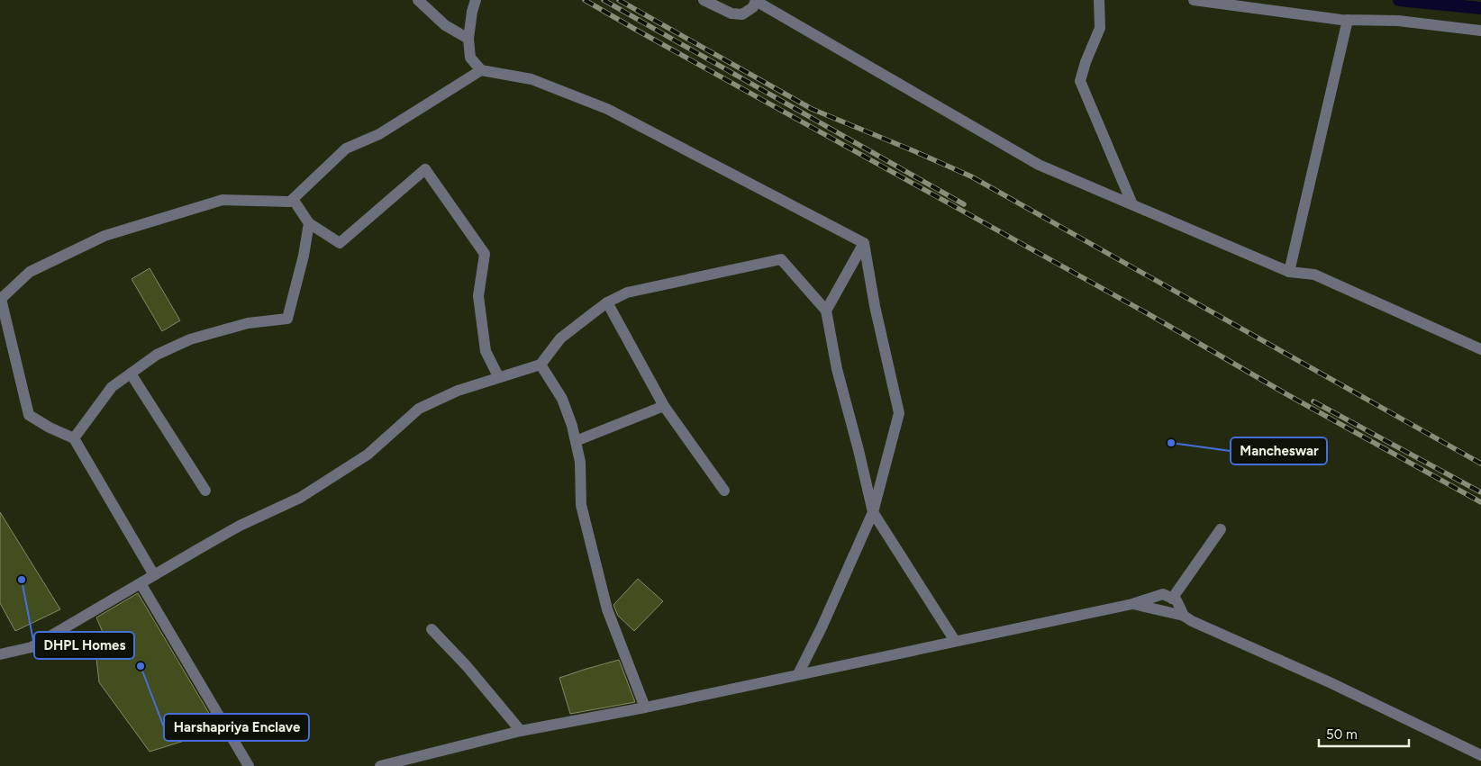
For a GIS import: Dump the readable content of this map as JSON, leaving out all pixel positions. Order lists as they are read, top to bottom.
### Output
{
  "places": ["Mancheswar", "DHPL Homes", "Harshapriya Enclave"],
  "scale_bar": "50 m"
}
